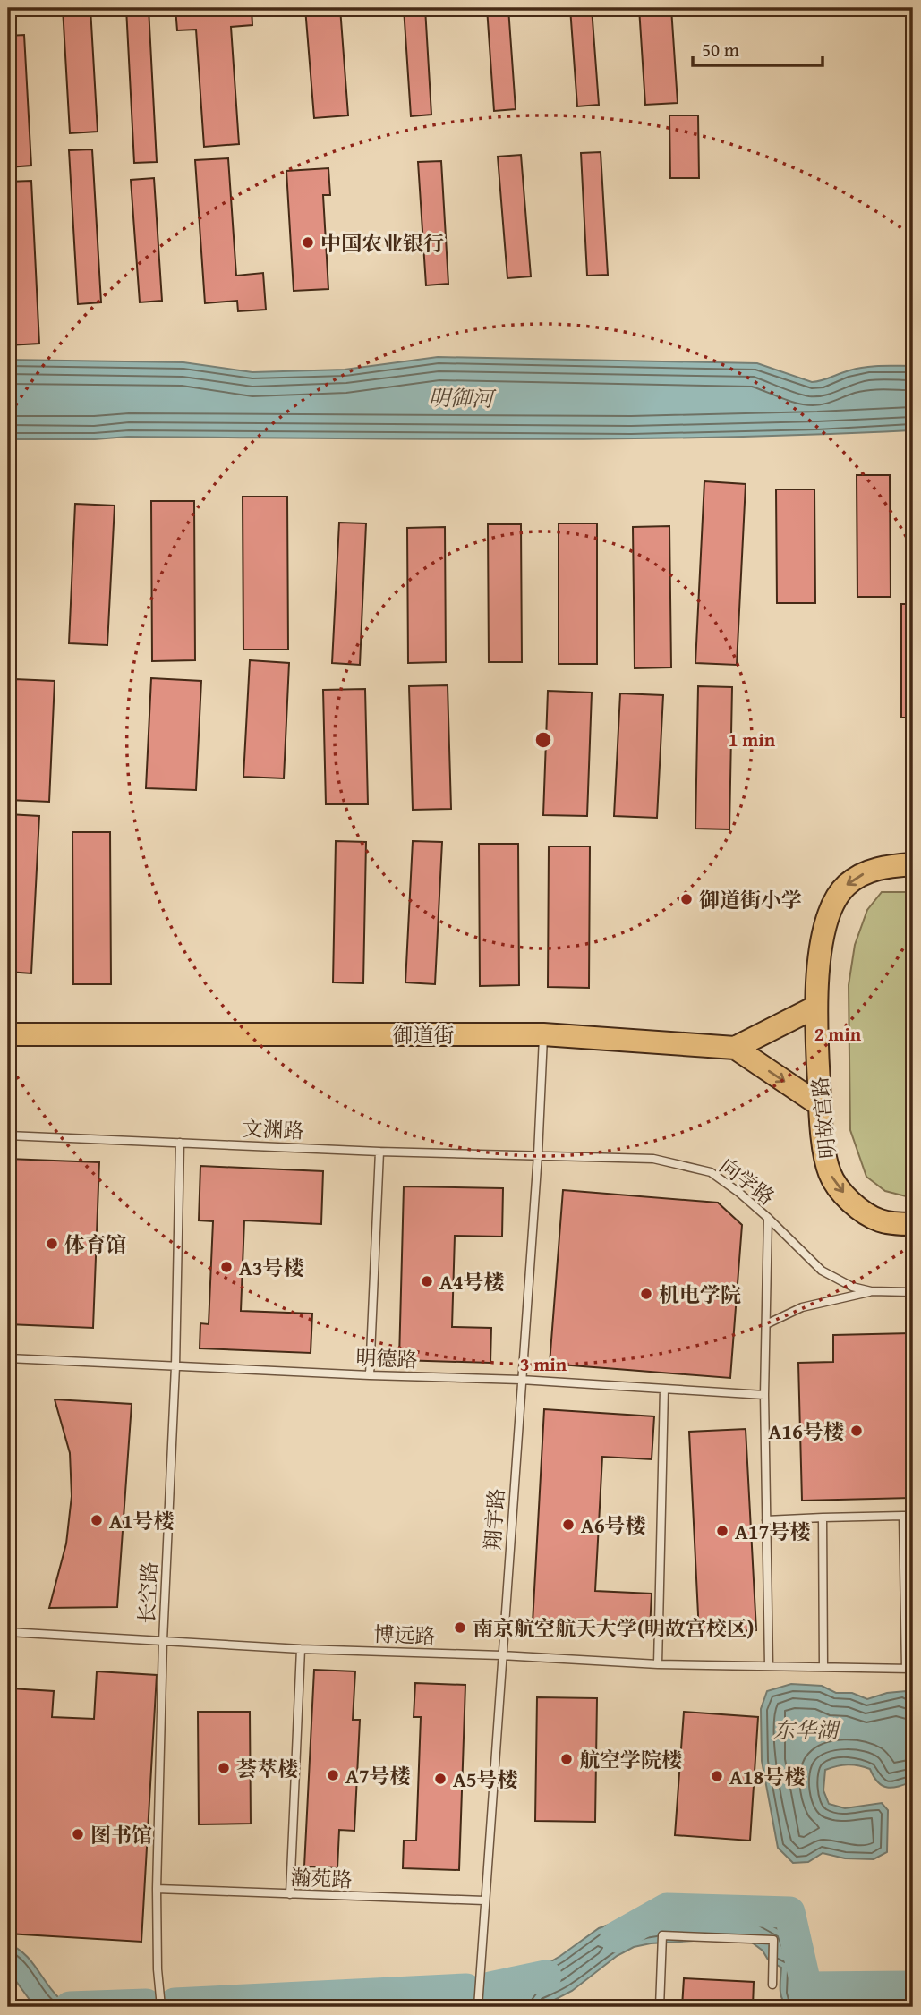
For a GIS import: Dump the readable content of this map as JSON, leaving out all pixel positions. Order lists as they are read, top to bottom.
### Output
{
  "streets": {
    "main road": ["御道街", "明故宫路"],
    "lane": [
      "文渊路",
      "向学路",
      "明德路",
      "翔宇路",
      "长空路",
      "博远路",
      "瀚苑路"
    ]
  },
  "crossings": [
    ["御道街", "明故宫路"],
    ["御道街", "翔宇路"],
    ["文渊路", "向学路"],
    ["文渊路", "翔宇路"],
    ["文渊路", "长空路"],
    ["向学路", "翔宇路"],
    ["明德路", "翔宇路"],
    ["明德路", "长空路"],
    ["翔宇路", "博远路"],
    ["翔宇路", "瀚苑路"],
    ["长空路", "博远路"],
    ["长空路", "瀚苑路"]
  ],
  "water": ["明御河", "东华湖"],
  "places": [
    "中国农业银行",
    "御道街小学",
    "体育馆",
    "A3号楼",
    "A4号楼",
    "机电学院",
    "A16号楼",
    "A1号楼",
    "A6号楼",
    "A17号楼",
    "南京航空航天大学(明故宫校区)",
    "航空学院楼",
    "荟萃楼",
    "A7号楼",
    "A18号楼",
    "A5号楼",
    "图书馆"
  ],
  "scale_bar": "50 m",
  "rings": ["1 min", "2 min", "3 min"]
}
